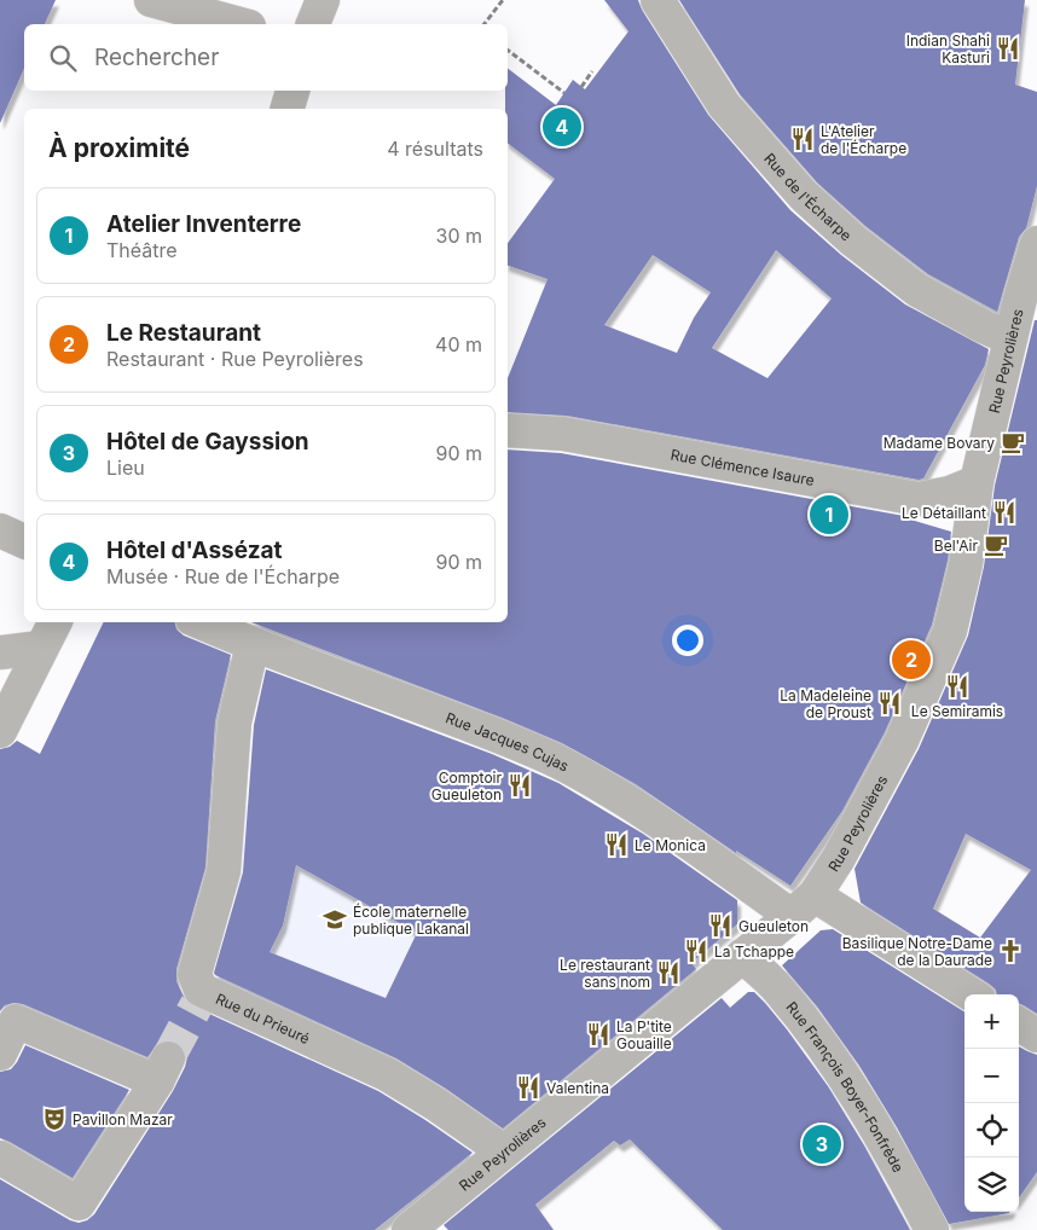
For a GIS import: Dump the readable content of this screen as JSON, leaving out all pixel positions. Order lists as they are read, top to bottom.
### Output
{
  "streets": {
    "street": [
      "Rue de l'Écharpe",
      "Rue Peyrolières",
      "Rue Clémence Isaure",
      "Rue Jacques Cujas",
      "Rue du Prieuré",
      "Rue François Boyer-Fonfrède"
    ]
  },
  "crossings": [
    ["Rue de l'Écharpe", "Rue Peyrolières"],
    ["Rue Peyrolières", "Rue Clémence Isaure"],
    ["Rue Peyrolières", "Rue Jacques Cujas"],
    ["Rue Peyrolières", "Rue du Prieuré"],
    ["Rue Peyrolières", "Rue François Boyer-Fonfrède"],
    ["Rue Jacques Cujas", "Rue du Prieuré"]
  ],
  "places": {
    "restaurant": [
      "Indian Shahi Kasturi",
      "L'Atelier de l'Écharpe",
      "Le Détaillant",
      "Le Semiramis",
      "La Madeleine de Proust",
      "Comptoir Gueuleton",
      "Le Monica",
      "Gueuleton",
      "La Tchappe",
      "Le restaurant sans nom",
      "La P'tite Gouaille",
      "Valentina"
    ],
    "cafe": ["Madame Bovary", "Bel'Air"],
    "school or university": ["École maternelle publique Lakanal"],
    "church": ["Basilique Notre-Dame de la Daurade"],
    "theatre": ["Pavillon Mazar"]
  },
  "page": {
    "search": "Rechercher",
    "pins": [
      "4",
      "1",
      "2",
      "3"
    ],
    "heading": ["À proximité", "4 résultats"],
    "list": [
      {
        "mark": "1",
        "name": "Atelier Inventerre",
        "note": "Théâtre",
        "value": "30 m"
      },
      {
        "mark": "2",
        "name": "Le Restaurant",
        "note": "Restaurant · Rue Peyrolières",
        "value": "40 m"
      },
      {
        "mark": "3",
        "name": "Hôtel de Gayssion",
        "note": "Lieu",
        "value": "90 m"
      },
      {
        "mark": "4",
        "name": "Hôtel d'Assézat",
        "note": "Musée · Rue de l'Écharpe",
        "value": "90 m"
      }
    ],
    "map_buttons": ["+", "−"]
  }
}
